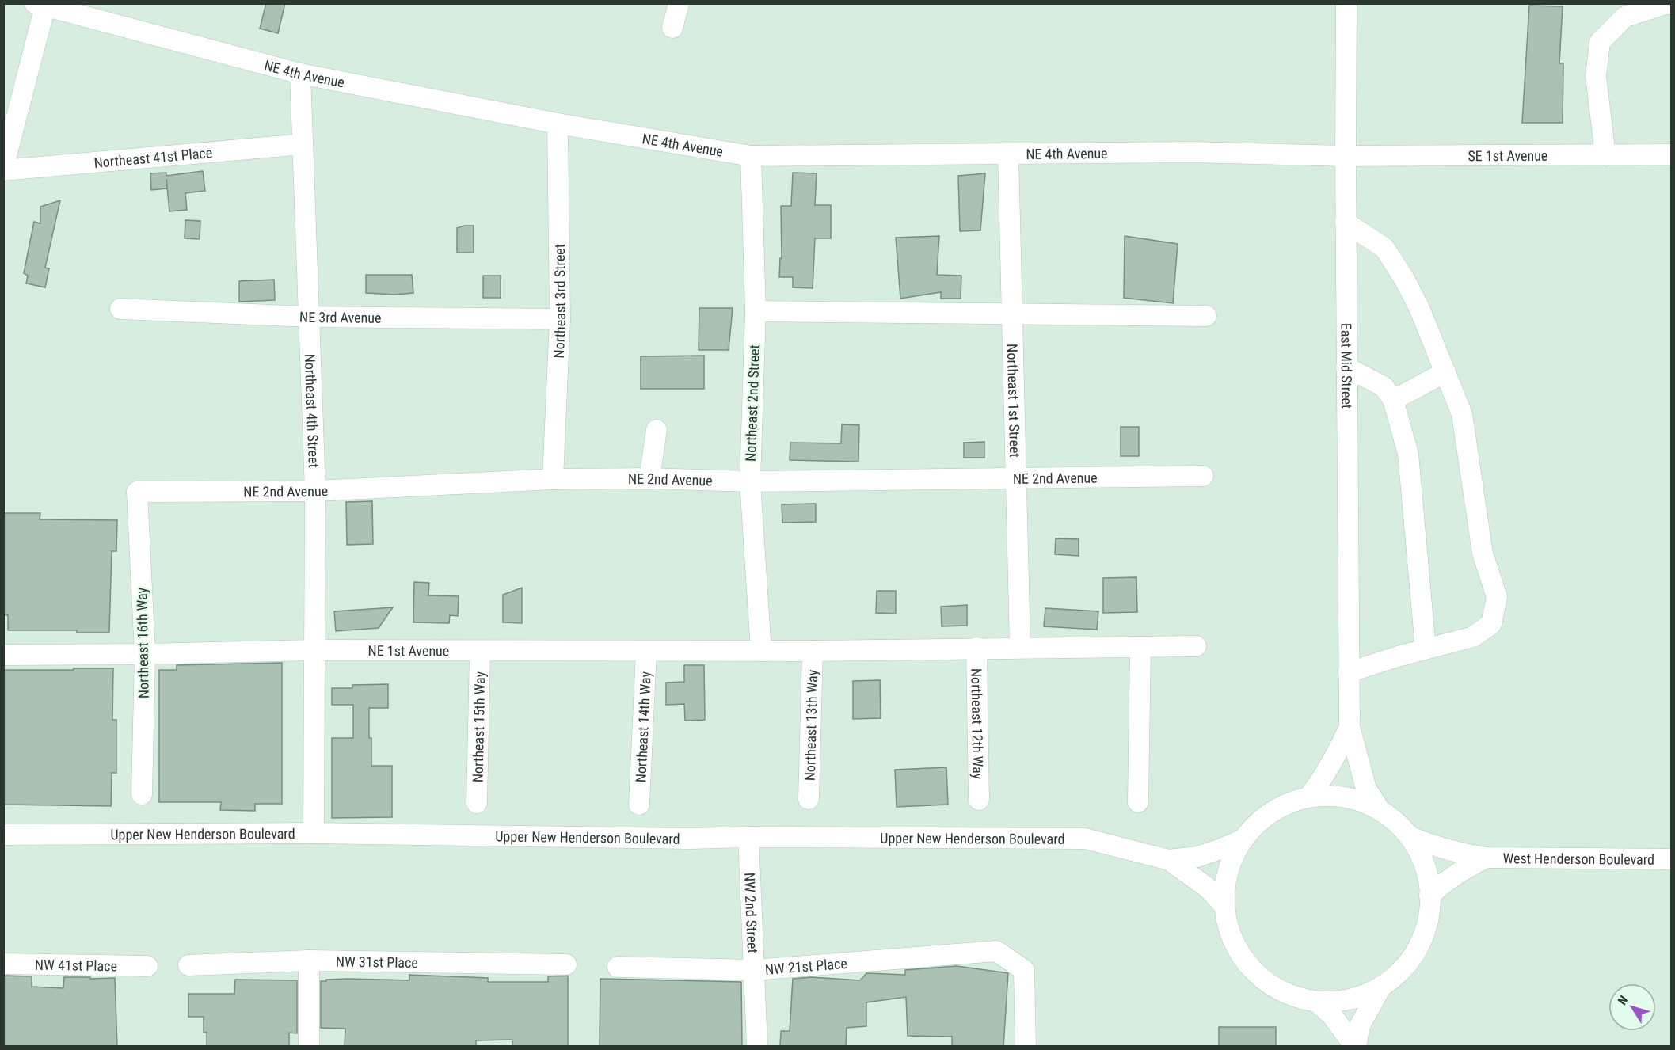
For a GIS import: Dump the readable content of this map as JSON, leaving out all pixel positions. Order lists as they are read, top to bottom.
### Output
{
  "streets": {
    "street": [
      "NE 4th Avenue",
      "SE 1st Avenue",
      "Northeast 41st Place",
      "Northeast 3rd Street",
      "NE 3rd Avenue",
      "East Mid Street",
      "Northeast 1st Street",
      "Northeast 2nd Street",
      "Northeast 4th Street",
      "NE 2nd Avenue",
      "Northeast 16th Way",
      "NE 1st Avenue",
      "Northeast 12th Way",
      "Northeast 13th Way",
      "Northeast 15th Way",
      "Northeast 14th Way",
      "Upper New Henderson Boulevard",
      "West Henderson Boulevard",
      "NW 2nd Street",
      "NW 31st Place",
      "NW 41st Place",
      "NW 21st Place"
    ]
  },
  "crossings": [
    ["NE 4th Avenue", "SE 1st Avenue"],
    ["NE 4th Avenue", "Northeast 3rd Street"],
    ["NE 4th Avenue", "East Mid Street"],
    ["NE 4th Avenue", "Northeast 1st Street"],
    ["NE 4th Avenue", "Northeast 2nd Street"],
    ["NE 4th Avenue", "Northeast 4th Street"],
    ["SE 1st Avenue", "East Mid Street"],
    ["Northeast 41st Place", "Northeast 4th Street"],
    ["Northeast 3rd Street", "NE 3rd Avenue"],
    ["Northeast 3rd Street", "NE 2nd Avenue"],
    ["NE 3rd Avenue", "Northeast 4th Street"],
    ["Northeast 1st Street", "NE 2nd Avenue"],
    ["Northeast 1st Street", "NE 1st Avenue"],
    ["Northeast 2nd Street", "NE 2nd Avenue"],
    ["Northeast 2nd Street", "NE 1st Avenue"],
    ["Northeast 4th Street", "NE 2nd Avenue"],
    ["Northeast 4th Street", "NE 1st Avenue"],
    ["Northeast 4th Street", "Upper New Henderson Boulevard"],
    ["NE 2nd Avenue", "Northeast 16th Way"],
    ["Northeast 16th Way", "NE 1st Avenue"],
    ["NE 1st Avenue", "Northeast 12th Way"],
    ["NE 1st Avenue", "Northeast 13th Way"],
    ["NE 1st Avenue", "Northeast 15th Way"],
    ["NE 1st Avenue", "Northeast 14th Way"],
    ["Upper New Henderson Boulevard", "NW 2nd Street"],
    ["NW 2nd Street", "NW 21st Place"]
  ],
  "north": "top left"
}
